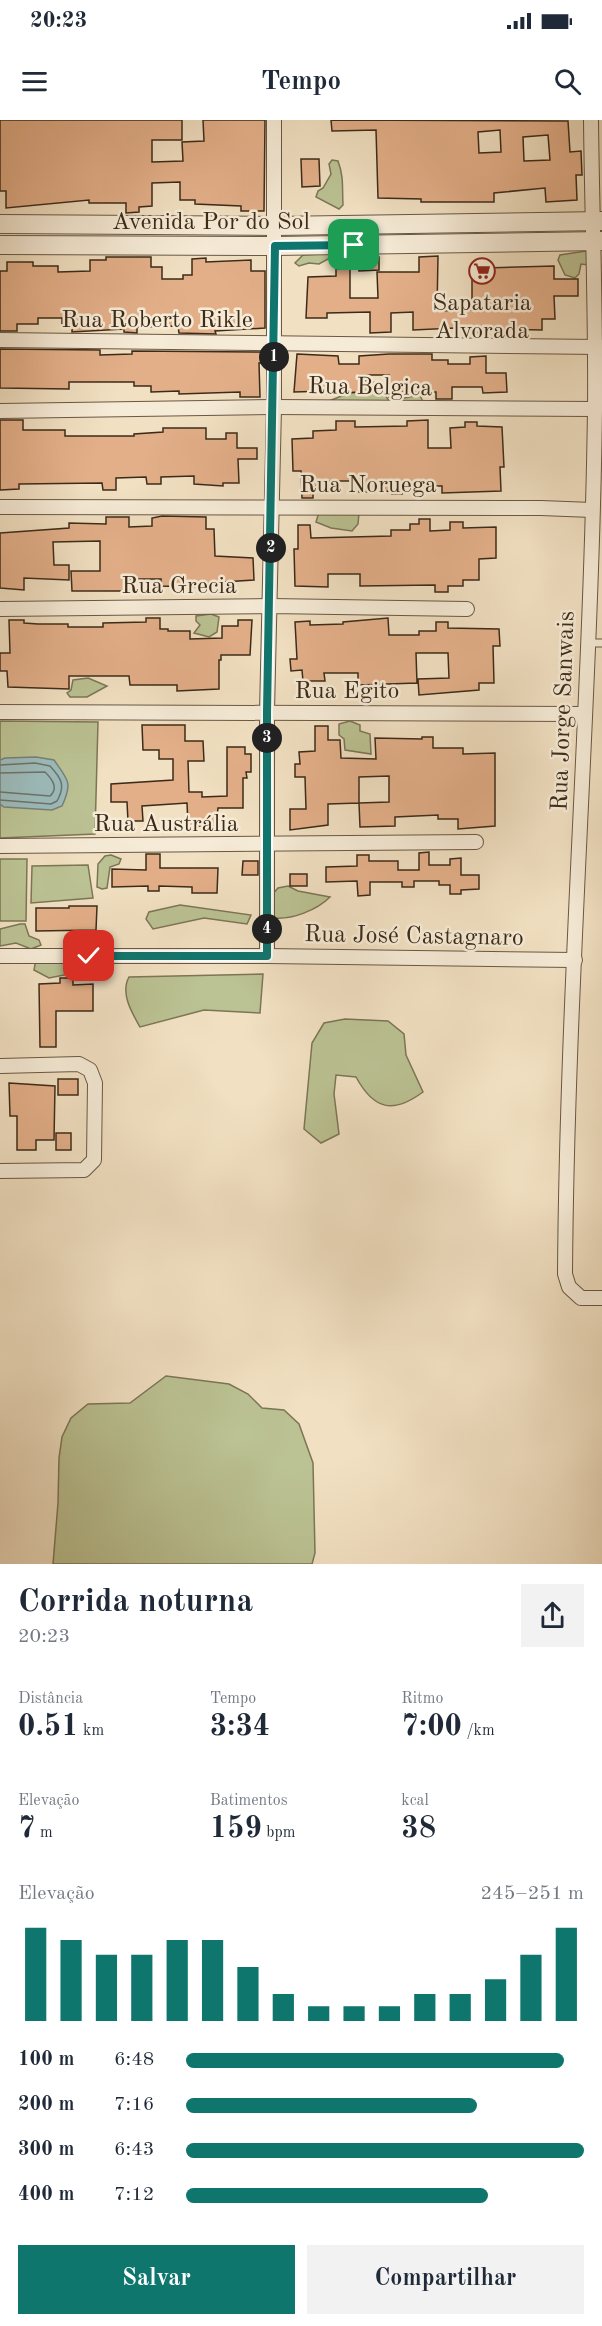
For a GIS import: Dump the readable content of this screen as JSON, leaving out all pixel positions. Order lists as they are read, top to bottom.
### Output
{
  "streets": {
    "street": [
      "Avenida Por do Sol",
      "Rua Roberto Rikle",
      "Rua Belgica",
      "Rua Noruega",
      "Rua Grecia",
      "Rua Egito",
      "Rua Jorge Sanwais",
      "Rua Austrália",
      "Rua José Castagnaro"
    ]
  },
  "crossings": [
    ["Avenida Por do Sol", "Rua Jorge Sanwais"],
    ["Rua Roberto Rikle", "Rua Jorge Sanwais"],
    ["Rua Belgica", "Rua Jorge Sanwais"],
    ["Rua Noruega", "Rua Jorge Sanwais"],
    ["Rua Egito", "Rua Jorge Sanwais"],
    ["Rua Jorge Sanwais", "Rua José Castagnaro"]
  ],
  "places": {
    "supermarket": ["Sapataria Alvorada"]
  },
  "page": {
    "status": "20:23",
    "header": "Tempo",
    "pins": [
      "1",
      "2",
      "3",
      "4"
    ],
    "heading": ["Corrida noturna", "20:23"],
    "stats": [
      ["Distância", "0.51 km"],
      ["Tempo", "3:34"],
      ["Ritmo", "7:00 /km"],
      ["Elevação", "7 m"],
      ["Batimentos", "159 bpm"],
      ["kcal", "38"]
    ],
    "chart": ["Elevação", "245–251 m"],
    "list": [
      {
        "name": "100 m",
        "note": "6:48"
      },
      {
        "name": "200 m",
        "note": "7:16"
      },
      {
        "name": "300 m",
        "note": "6:43"
      },
      {
        "name": "400 m",
        "note": "7:12"
      }
    ],
    "buttons": ["Salvar", "Compartilhar"]
  }
}
